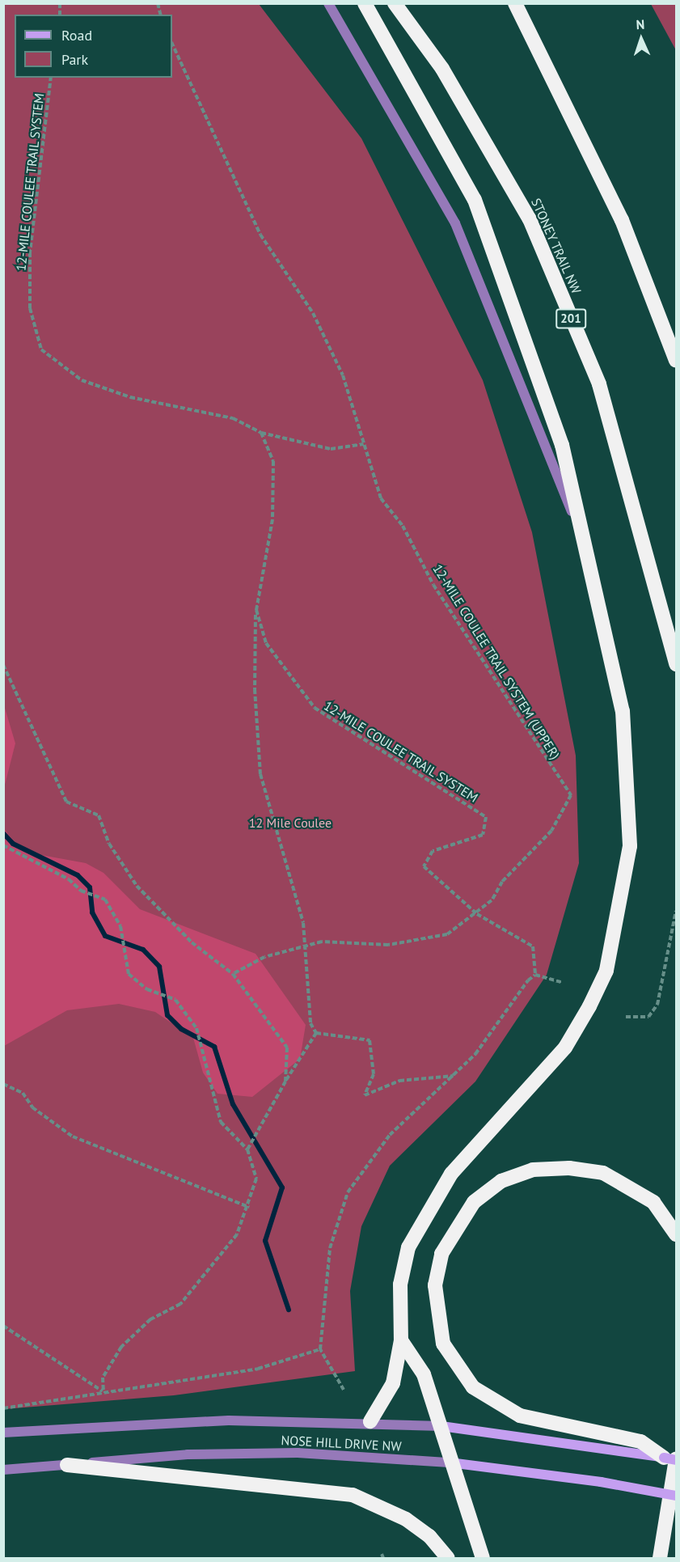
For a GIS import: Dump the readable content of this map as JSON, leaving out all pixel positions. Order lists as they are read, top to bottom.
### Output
{
  "streets": {
    "highway": ["STONEY TRAIL NW", "201"],
    "main road": ["NOSE HILL DRIVE NW"],
    "path": ["12-MILE COULEE TRAIL SYSTEM", "12-MILE COULEE TRAIL SYSTEM (UPPER)"]
  },
  "crossings": [
    ["12-MILE COULEE TRAIL SYSTEM", "12-MILE COULEE TRAIL SYSTEM (UPPER)"]
  ],
  "parks": ["12 Mile Coulee"],
  "legend": ["Road", "Park"],
  "north": "top"
}
